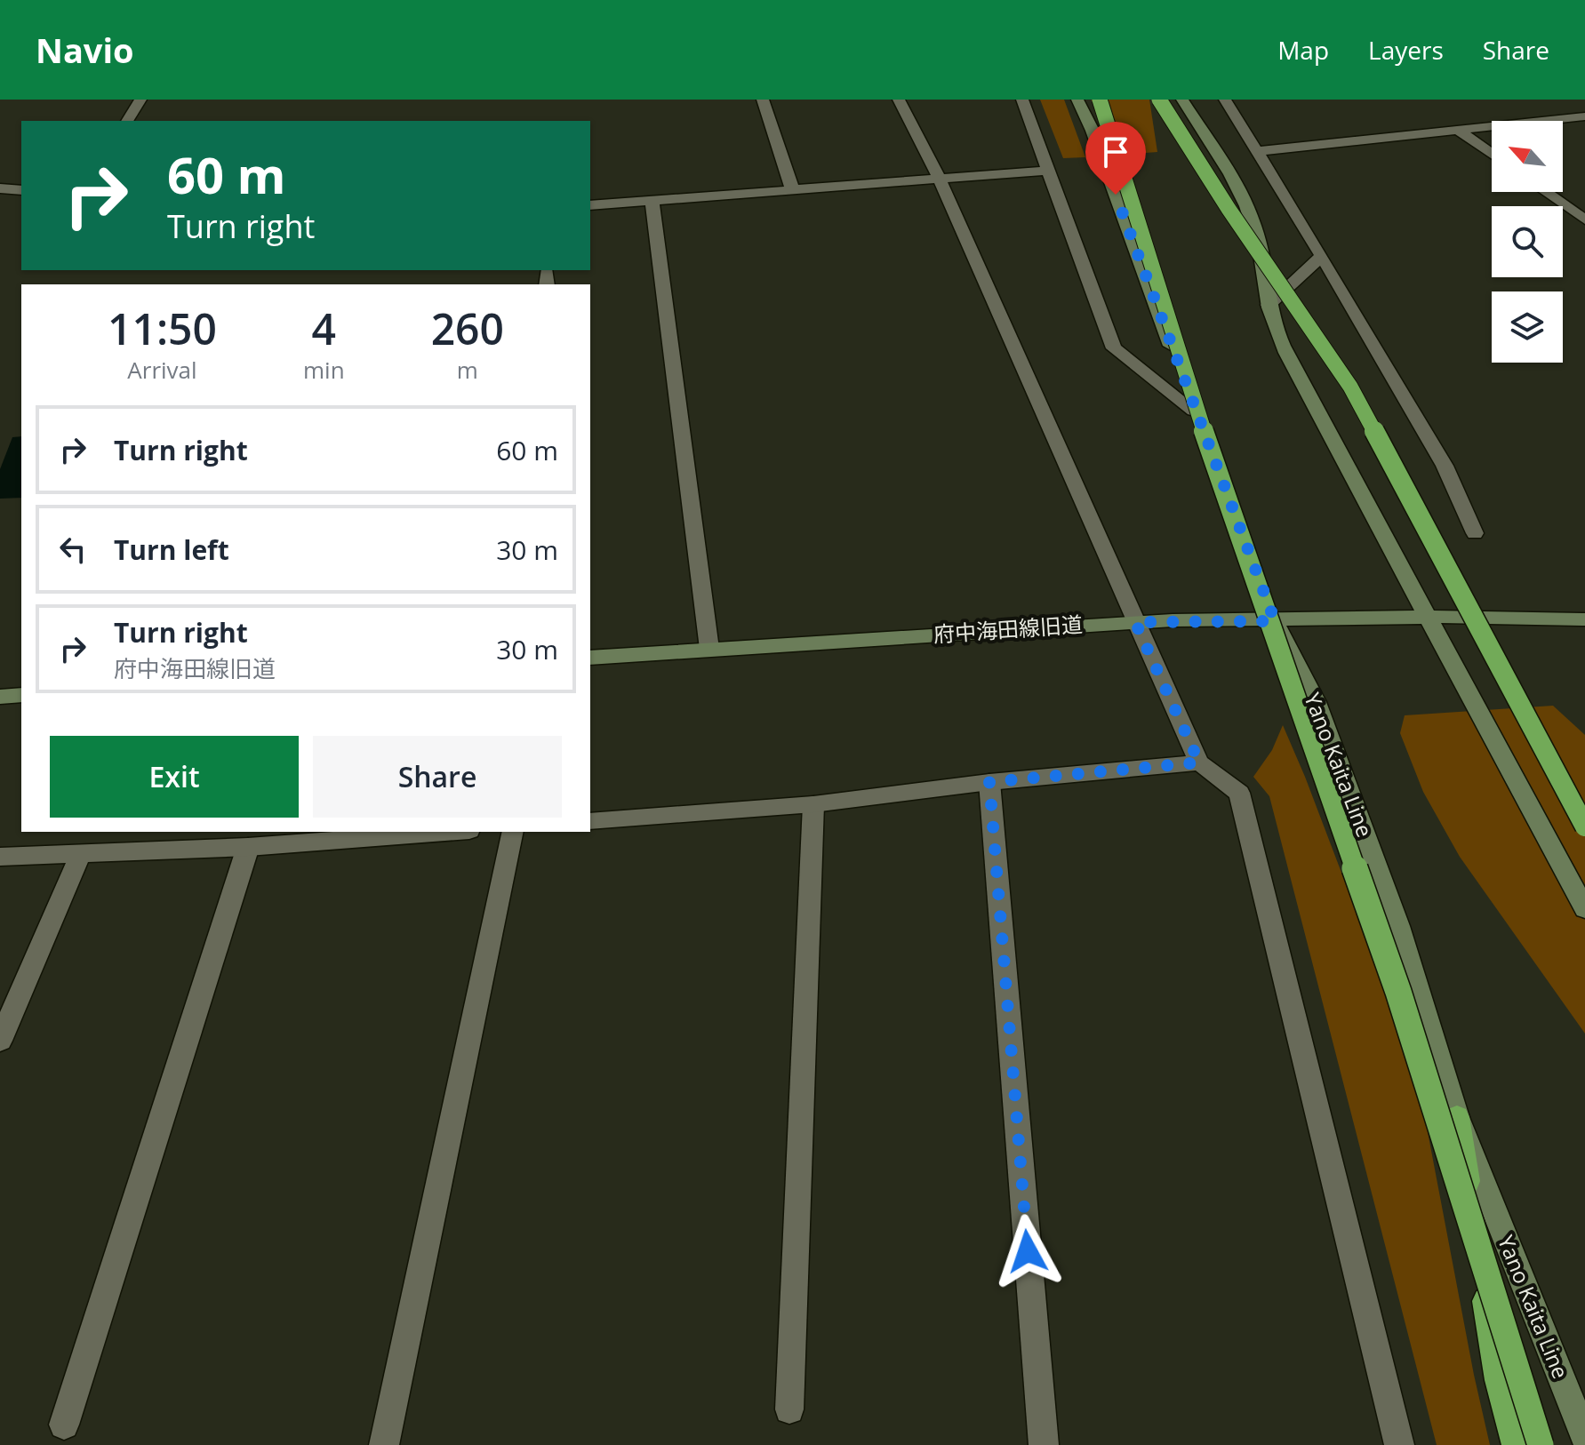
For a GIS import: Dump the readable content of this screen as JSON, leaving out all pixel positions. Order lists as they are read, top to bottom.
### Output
{
  "streets": {
    "main road": ["府中海田線旧道", "Yano Kaita Line"]
  },
  "crossings": [
    ["府中海田線旧道", "Yano Kaita Line"]
  ],
  "north": "top left",
  "page": {
    "header": "Navio",
    "nav": ["Map", "Layers", "Share"],
    "turn": ["60 m", "Turn right"],
    "eta": [
      "11:50",
      "Arrival",
      "4",
      "min",
      "260",
      "m"
    ],
    "list": [
      {
        "name": "Turn right",
        "value": "60 m"
      },
      {
        "name": "Turn left",
        "value": "30 m"
      },
      {
        "name": "Turn right",
        "note": "府中海田線旧道",
        "value": "30 m"
      }
    ],
    "buttons": ["Exit", "Share"]
  }
}
